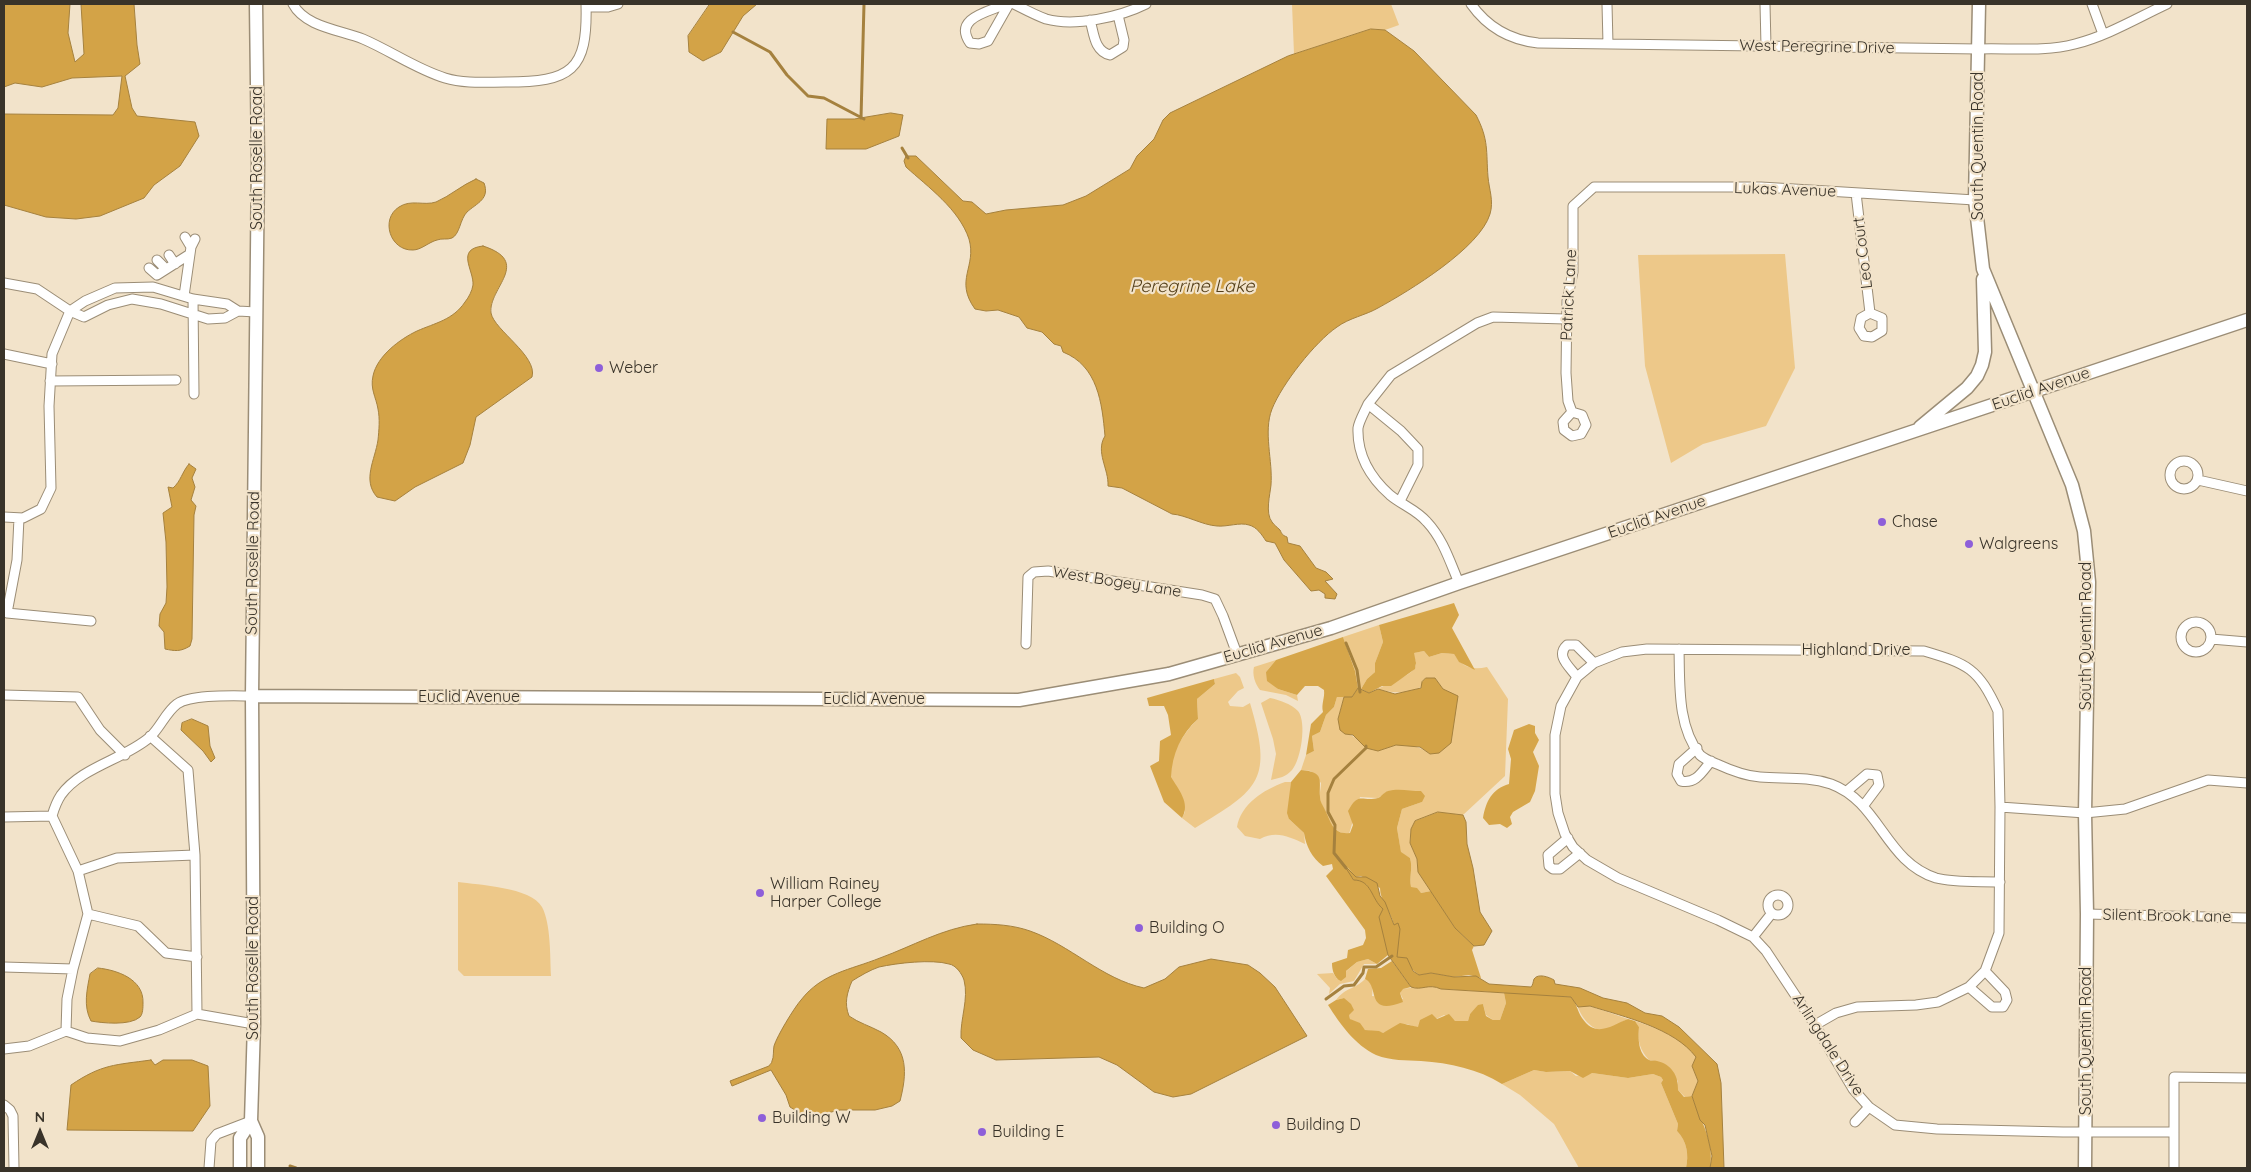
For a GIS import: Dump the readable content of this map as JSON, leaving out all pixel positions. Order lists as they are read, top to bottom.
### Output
{
  "streets": {
    "main road": ["South Quentin Road", "South Roselle Road", "Euclid Avenue"],
    "street": [
      "West Peregrine Drive",
      "Lukas Avenue",
      "Leo Court",
      "Patrick Lane",
      "West Bogey Lane",
      "Highland Drive",
      "Silent Brook Lane",
      "Arlingdale Drive"
    ]
  },
  "crossings": [
    ["West Peregrine Drive", "South Quentin Road"],
    ["South Quentin Road", "Lukas Avenue"],
    ["South Quentin Road", "Euclid Avenue"],
    ["South Quentin Road", "Silent Brook Lane"],
    ["South Quentin Road", "Arlingdale Drive"],
    ["South Roselle Road", "Euclid Avenue"],
    ["Lukas Avenue", "Leo Court"],
    ["Lukas Avenue", "Patrick Lane"],
    ["Euclid Avenue", "West Bogey Lane"],
    ["Highland Drive", "Arlingdale Drive"]
  ],
  "water": ["Peregrine Lake"],
  "places": [
    "Weber",
    "Chase",
    "Walgreens",
    "William Rainey Harper College",
    "Building O",
    "Building W",
    "Building D",
    "Building E"
  ],
  "north": "top"
}
